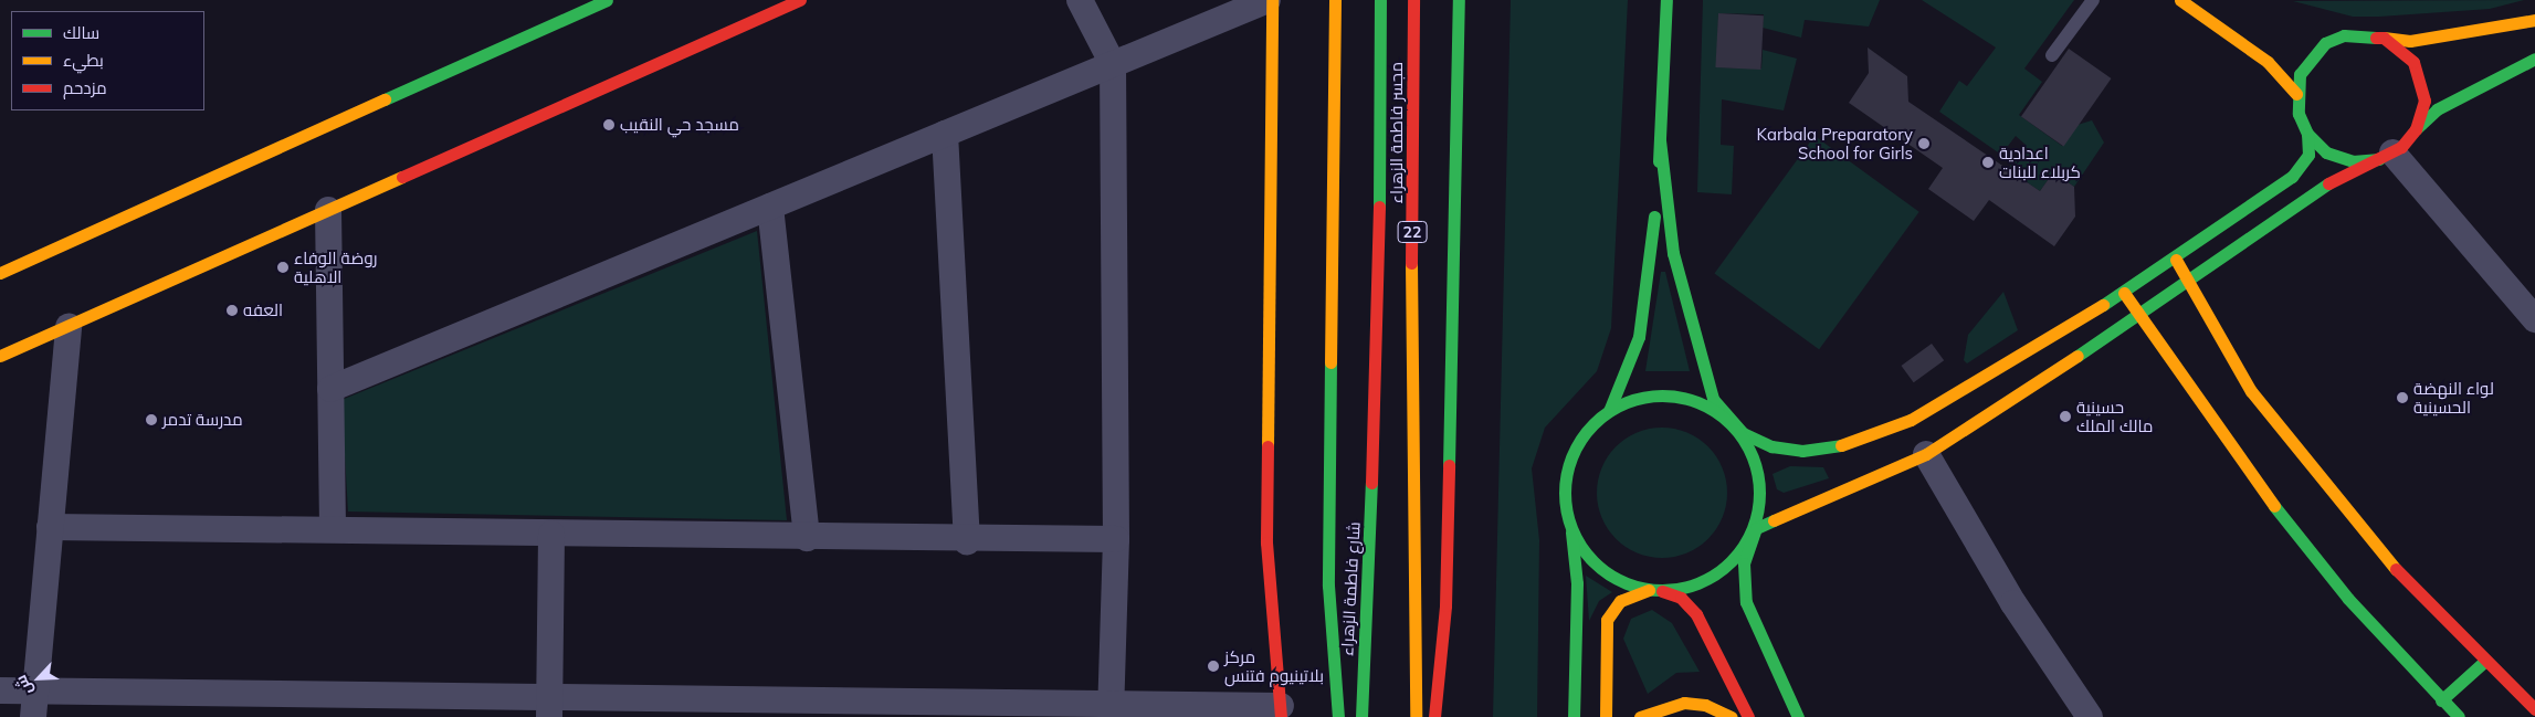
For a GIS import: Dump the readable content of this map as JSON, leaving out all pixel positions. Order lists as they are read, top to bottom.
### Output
{
  "streets": {
    "main road": ["مجسر فاطمة الزهراء", "22", "شارع فاطمة الزهراء"]
  },
  "crossings": [
    ["مجسر فاطمة الزهراء", "شارع فاطمة الزهراء"]
  ],
  "places": [
    "مسجد حي النقيب",
    "Karbala Preparatory School for Girls",
    "اعدادية كربلاء للبنات",
    "روضة الوفاء الاهلية",
    "العفه",
    "لواء النهضة الحسينية",
    "حسينية مالك الملك",
    "مدرسة تدمر",
    "مركز بلاتينيوم فتنس"
  ],
  "legend": ["سالك", "بطيء", "مزدحم"],
  "north": "bottom left"
}
